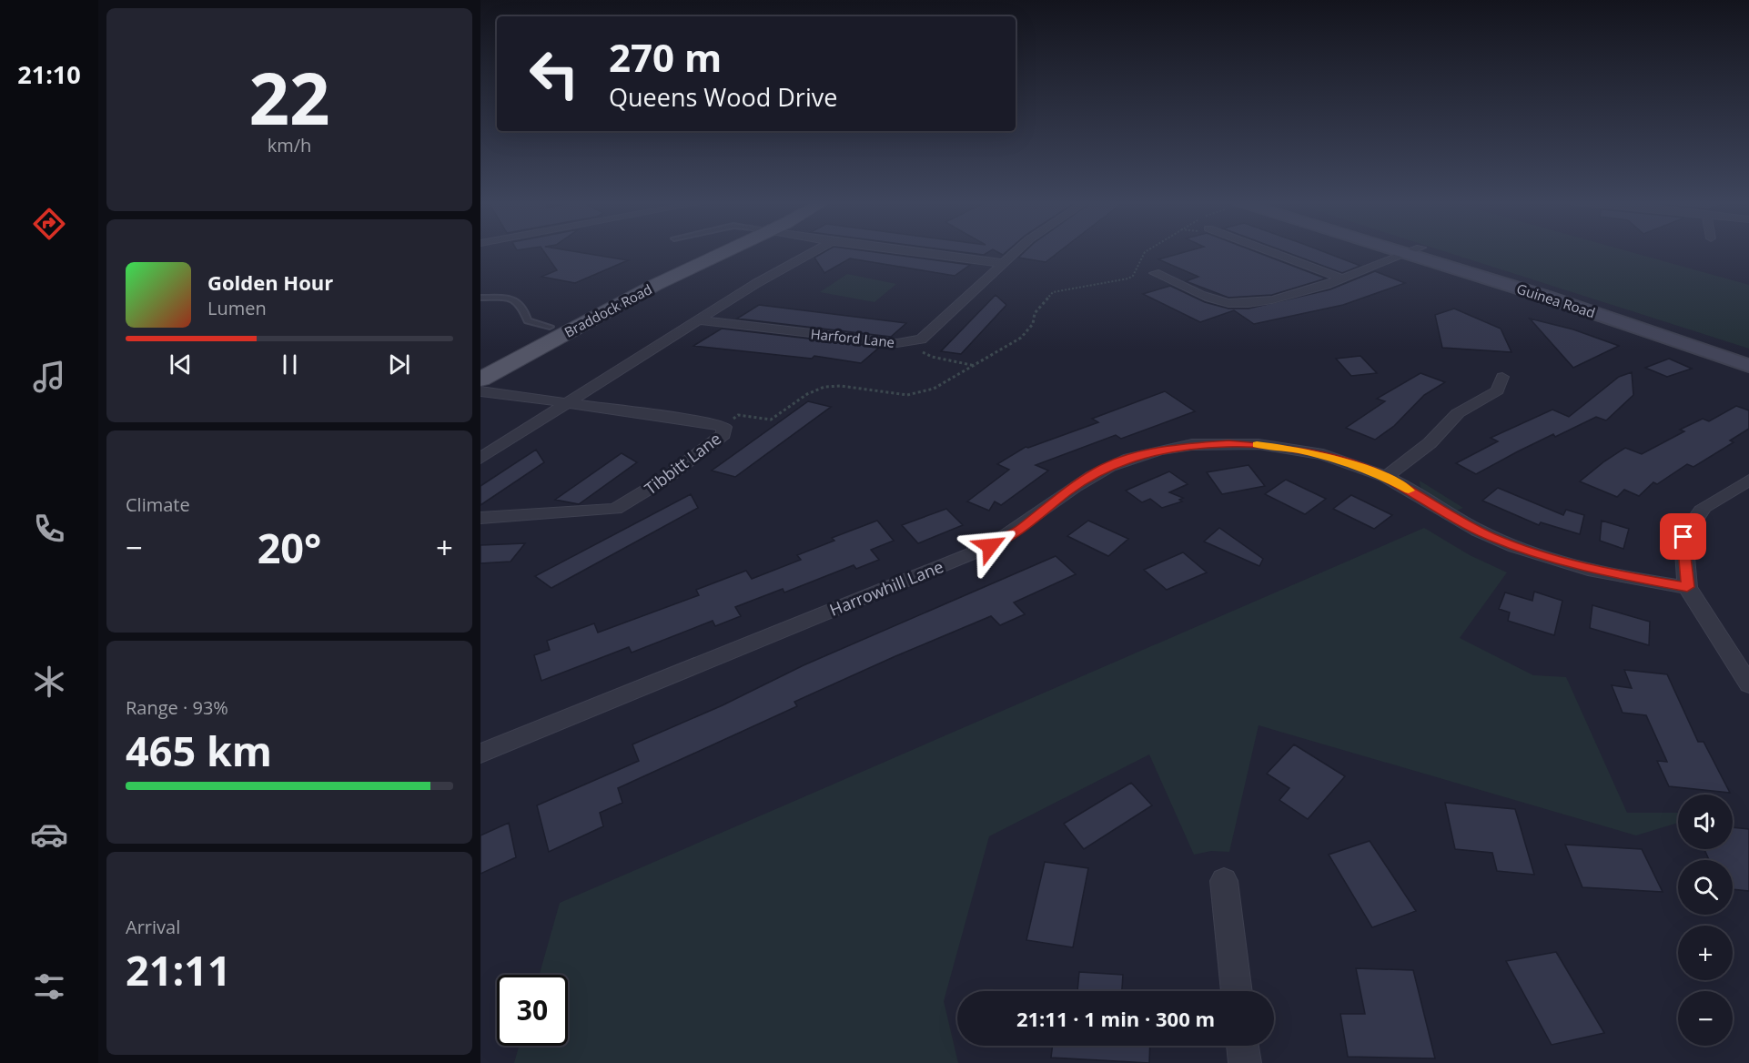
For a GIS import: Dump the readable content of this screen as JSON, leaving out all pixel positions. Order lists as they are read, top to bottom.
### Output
{
  "streets": {
    "main road": ["Guinea Road", "Braddock Road"],
    "street": ["Harford Lane", "Tibbitt Lane", "Harrowhill Lane"]
  },
  "page": {
    "tabs": "21:10",
    "tile": [
      ["22", "km/h"],
      "Climate",
      ["Range · 93%", "465 km"],
      ["Arrival", "21:11"]
    ],
    "turn": ["270 m", "Queens Wood Drive"],
    "song": ["Golden Hour", "Lumen"],
    "heat": ["−", "20°", "+"],
    "map_buttons": ["+", "−"],
    "limit": "30",
    "trip": "21:11 · 1 min · 300 m"
  }
}
